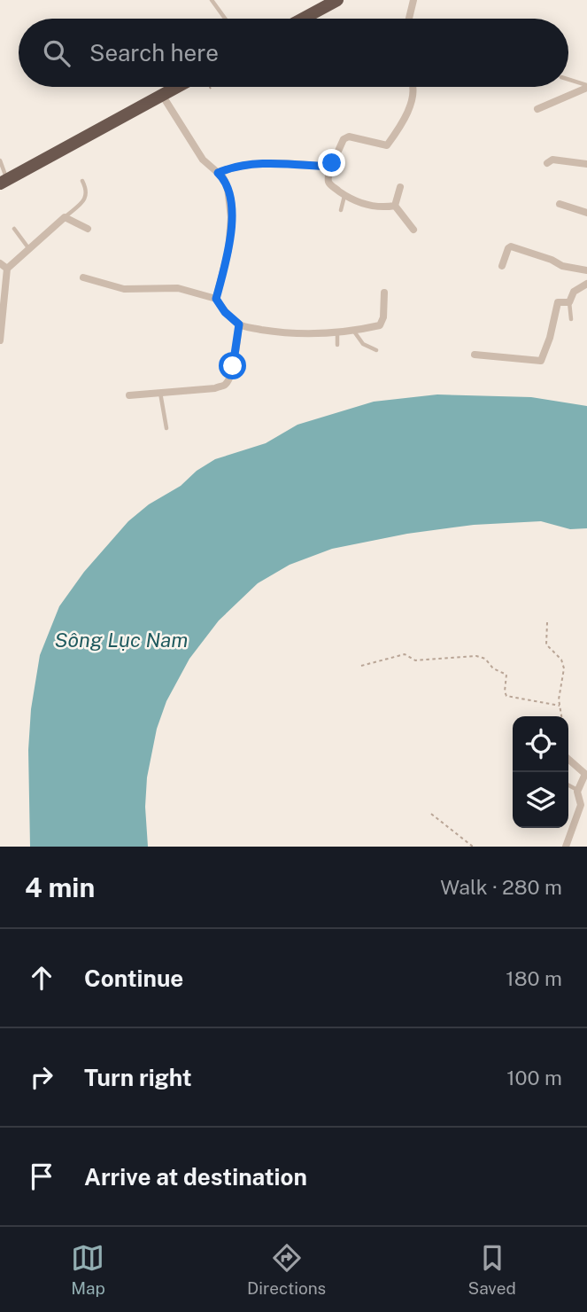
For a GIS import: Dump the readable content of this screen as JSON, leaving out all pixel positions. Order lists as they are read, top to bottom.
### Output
{
  "water": ["Sông Lục Nam"],
  "page": {
    "search": "Search here",
    "heading": ["4 min", "Walk · 280 m"],
    "list": [
      ["Continue", "180 m"],
      ["Turn right", "100 m"],
      "Arrive at destination"
    ],
    "nav": ["Map", "Directions", "Saved"]
  }
}
